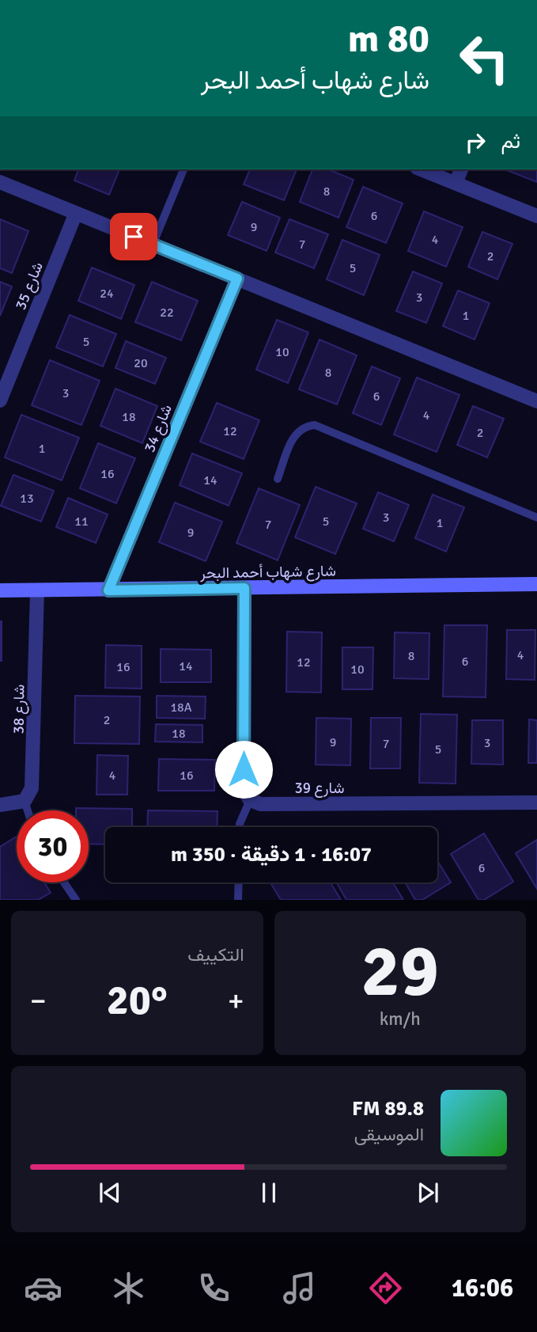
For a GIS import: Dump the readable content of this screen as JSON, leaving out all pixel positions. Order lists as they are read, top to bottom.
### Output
{
  "streets": {
    "street": [
      "شارع 35",
      "شارع 34",
      "شارع شهاب أحمد البحر",
      "شارع 38",
      "شارع 39"
    ]
  },
  "crossings": [
    ["شارع 34", "شارع شهاب أحمد البحر"],
    ["شارع شهاب أحمد البحر", "شارع 38"]
  ],
  "house_numbers": [
    "8",
    "6",
    "9",
    "4",
    "7",
    "2",
    "5",
    "24",
    "3",
    "22",
    "1",
    "5",
    "10",
    "20",
    "8",
    "3",
    "6",
    "4",
    "18",
    "12",
    "2",
    "1",
    "16",
    "14",
    "13",
    "3",
    "11",
    "5",
    "1",
    "7",
    "9",
    "4",
    "8",
    "6",
    "12",
    "14",
    "16",
    "10",
    "18A",
    "2",
    "18",
    "9",
    "3",
    "7",
    "5",
    "4",
    "16",
    "6"
  ],
  "page": {
    "turn": ["80 m", "شارع شهاب أحمد البحر"],
    "then": "ثم",
    "limit": "30",
    "trip": "16:07 · 1 دقيقة · 350 m",
    "tile": [
      ["29", "km/h"],
      "التكييف"
    ],
    "heat": ["−", "20°", "+"],
    "song": ["89.8 FM", "الموسيقى"],
    "tabs": "16:06"
  }
}
